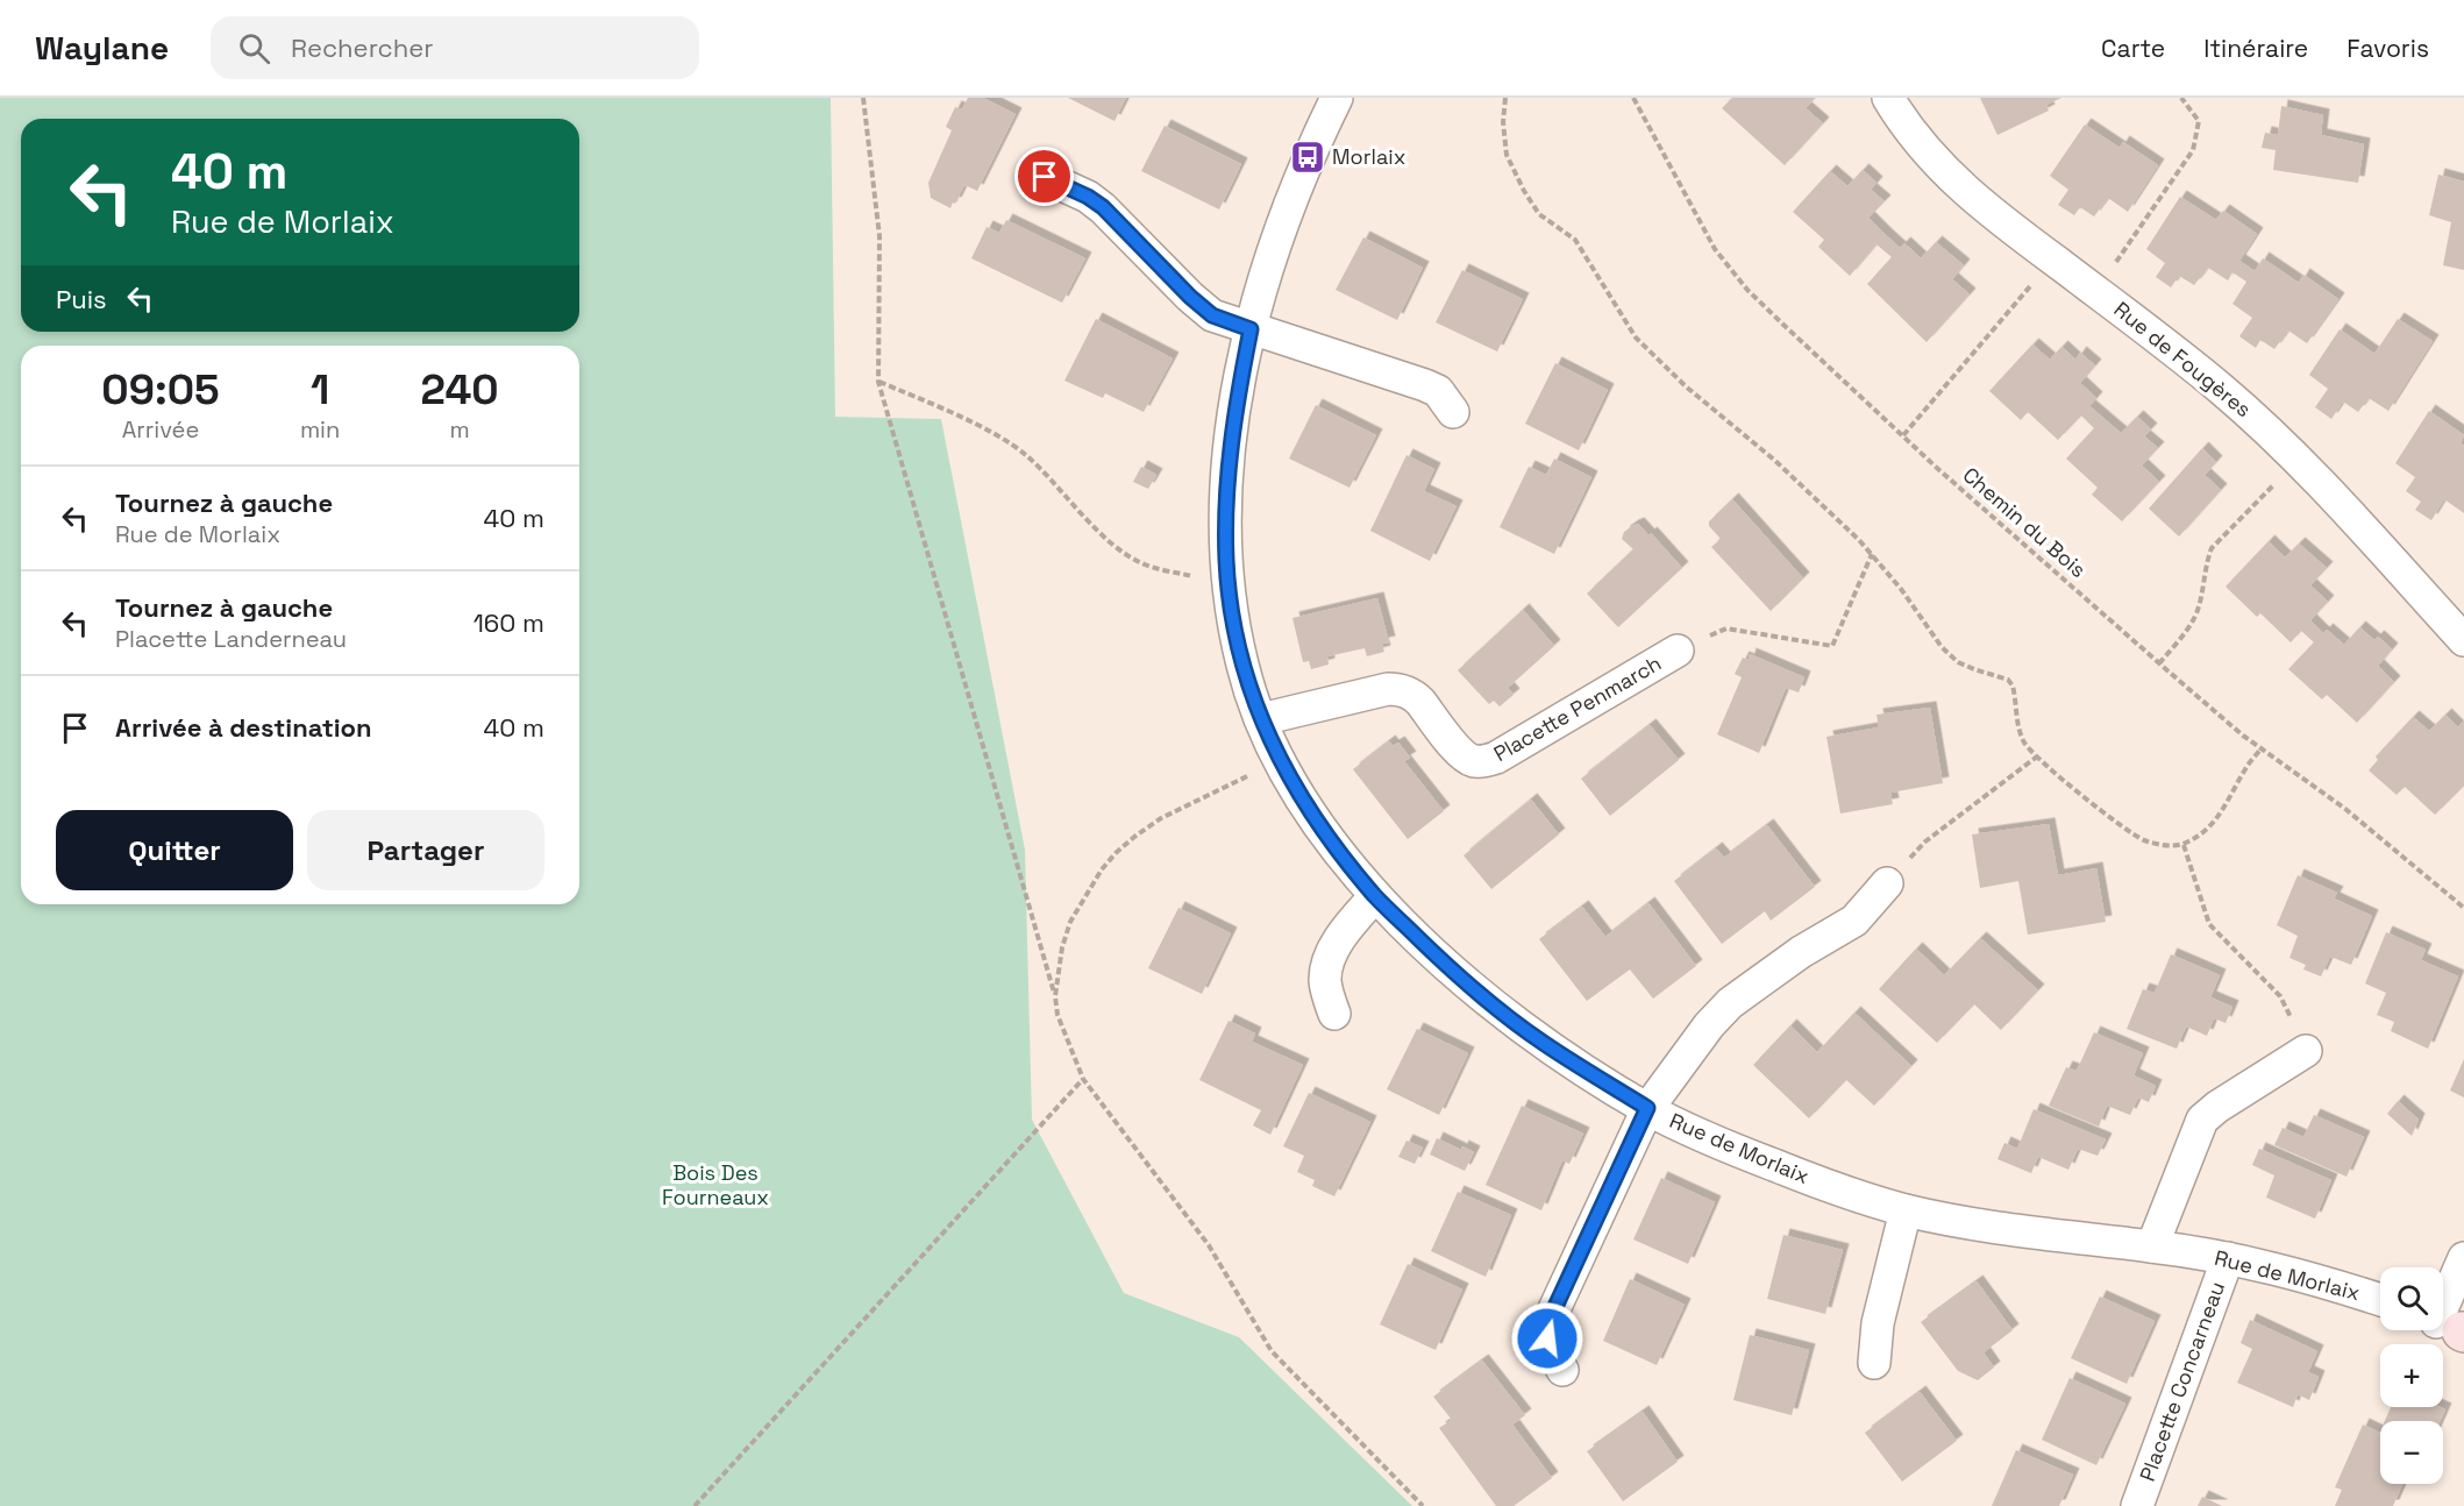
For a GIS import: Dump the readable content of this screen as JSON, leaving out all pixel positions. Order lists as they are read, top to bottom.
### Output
{
  "streets": {
    "street": [
      "Rue de Fougères",
      "Placette Penmarch",
      "Rue de Morlaix",
      "Placette Concarneau"
    ],
    "path": ["Chemin du Bois"]
  },
  "crossings": [
    ["Placette Penmarch", "Rue de Morlaix"],
    ["Rue de Morlaix", "Placette Concarneau"]
  ],
  "parks": ["Bois Des Fourneaux"],
  "places": {
    "bus stop": ["Morlaix"]
  },
  "page": {
    "header": "Waylane",
    "search": "Rechercher",
    "nav": ["Carte", "Itinéraire", "Favoris"],
    "turn": ["40 m", "Rue de Morlaix"],
    "then": "Puis",
    "eta": [
      "09:05",
      "Arrivée",
      "1",
      "min",
      "240",
      "m"
    ],
    "list": [
      {
        "name": "Tournez à gauche",
        "note": "Rue de Morlaix",
        "value": "40 m"
      },
      {
        "name": "Tournez à gauche",
        "note": "Placette Landerneau",
        "value": "160 m"
      },
      {
        "name": "Arrivée à destination",
        "value": "40 m"
      }
    ],
    "buttons": ["Quitter", "Partager"],
    "map_buttons": ["+", "−"]
  }
}
